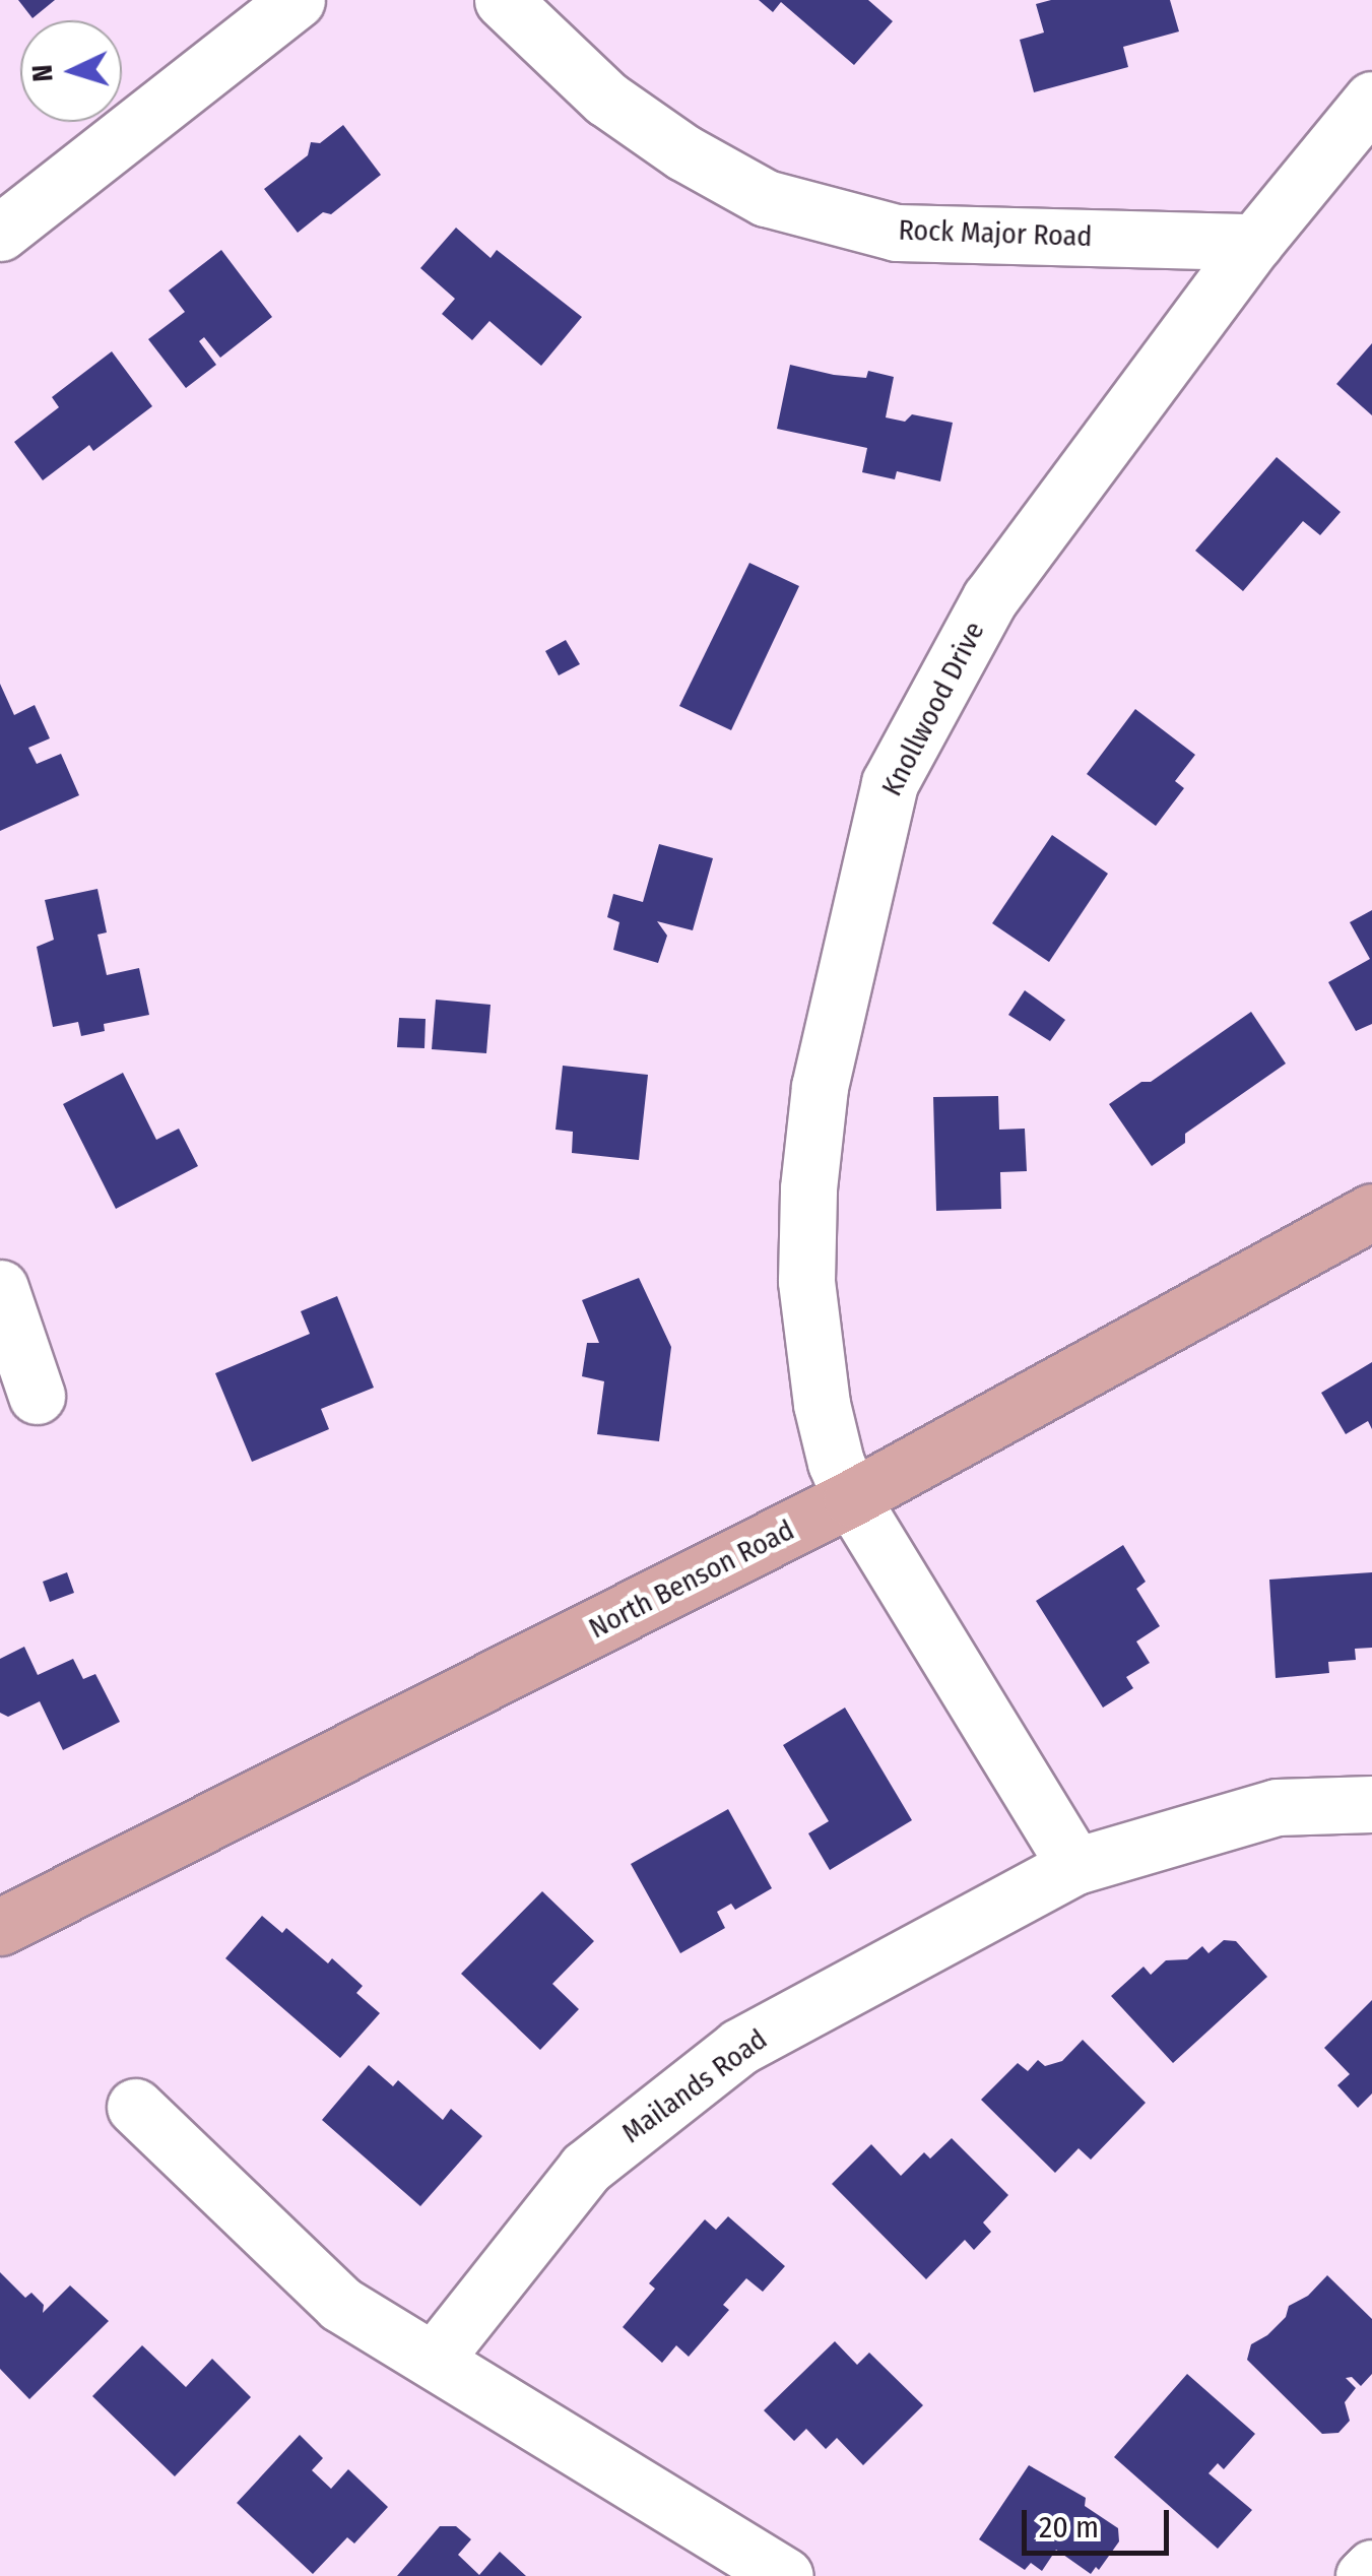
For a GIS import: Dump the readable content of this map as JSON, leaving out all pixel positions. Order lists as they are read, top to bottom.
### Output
{
  "streets": {
    "main road": ["North Benson Road"],
    "street": ["Rock Major Road", "Knollwood Drive", "Mailands Road"]
  },
  "crossings": [
    ["Rock Major Road", "Knollwood Drive"],
    ["Knollwood Drive", "North Benson Road"]
  ],
  "scale_bar": "20 m",
  "north": "left"
}
